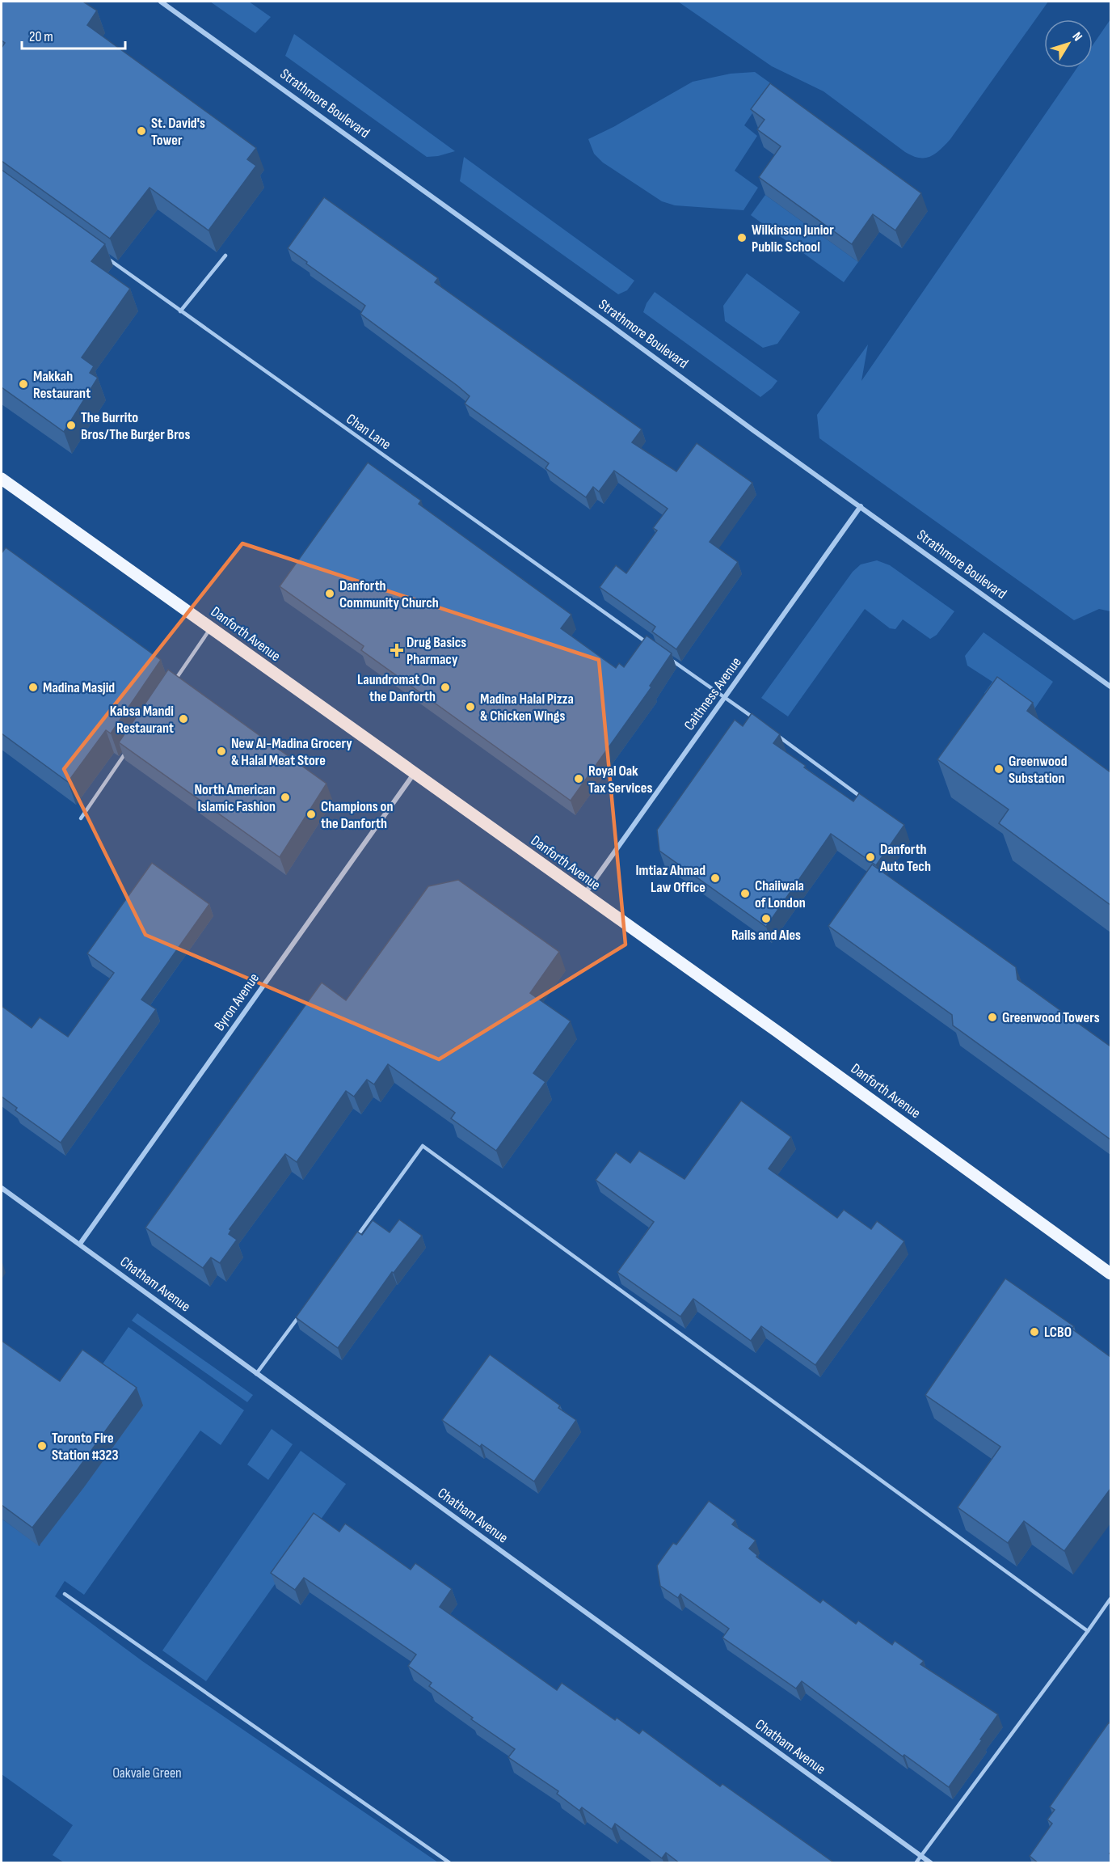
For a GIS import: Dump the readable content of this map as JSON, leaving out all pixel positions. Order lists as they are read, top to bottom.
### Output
{
  "streets": {
    "main road": ["Danforth Avenue"],
    "street": [
      "Strathmore Boulevard",
      "Caithness Avenue",
      "Byron Avenue",
      "Chatham Avenue"
    ],
    "lane": ["Chan Lane"]
  },
  "crossings": [
    ["Strathmore Boulevard", "Caithness Avenue"],
    ["Danforth Avenue", "Caithness Avenue"],
    ["Danforth Avenue", "Byron Avenue"],
    ["Byron Avenue", "Chatham Avenue"]
  ],
  "parks": ["Oakvale Green"],
  "places": {
    "other": [
      "St. David's Tower",
      "Wilkinson Junior Public School",
      "Makkah Restaurant",
      "The Burrito Bros/The Burger Bros",
      "Danforth Community Church",
      "Madina Masjid",
      "Laundromat On the Danforth",
      "Madina Halal Pizza & Chicken Wings",
      "Kabsa Mandi Restaurant",
      "New Al-Madina Grocery & Halal Meat Store",
      "Greenwood Substation",
      "Royal Oak Tax Services",
      "North American Islamic Fashion",
      "Champions on the Danforth",
      "Danforth Auto Tech",
      "Imtiaz Ahmad Law Office",
      "Chaiiwala of London",
      "Rails and Ales",
      "Greenwood Towers",
      "LCBO",
      "Toronto Fire Station #323"
    ],
    "health": ["Drug Basics Pharmacy"]
  },
  "scale_bar": "20 m",
  "north": "top right"
}
